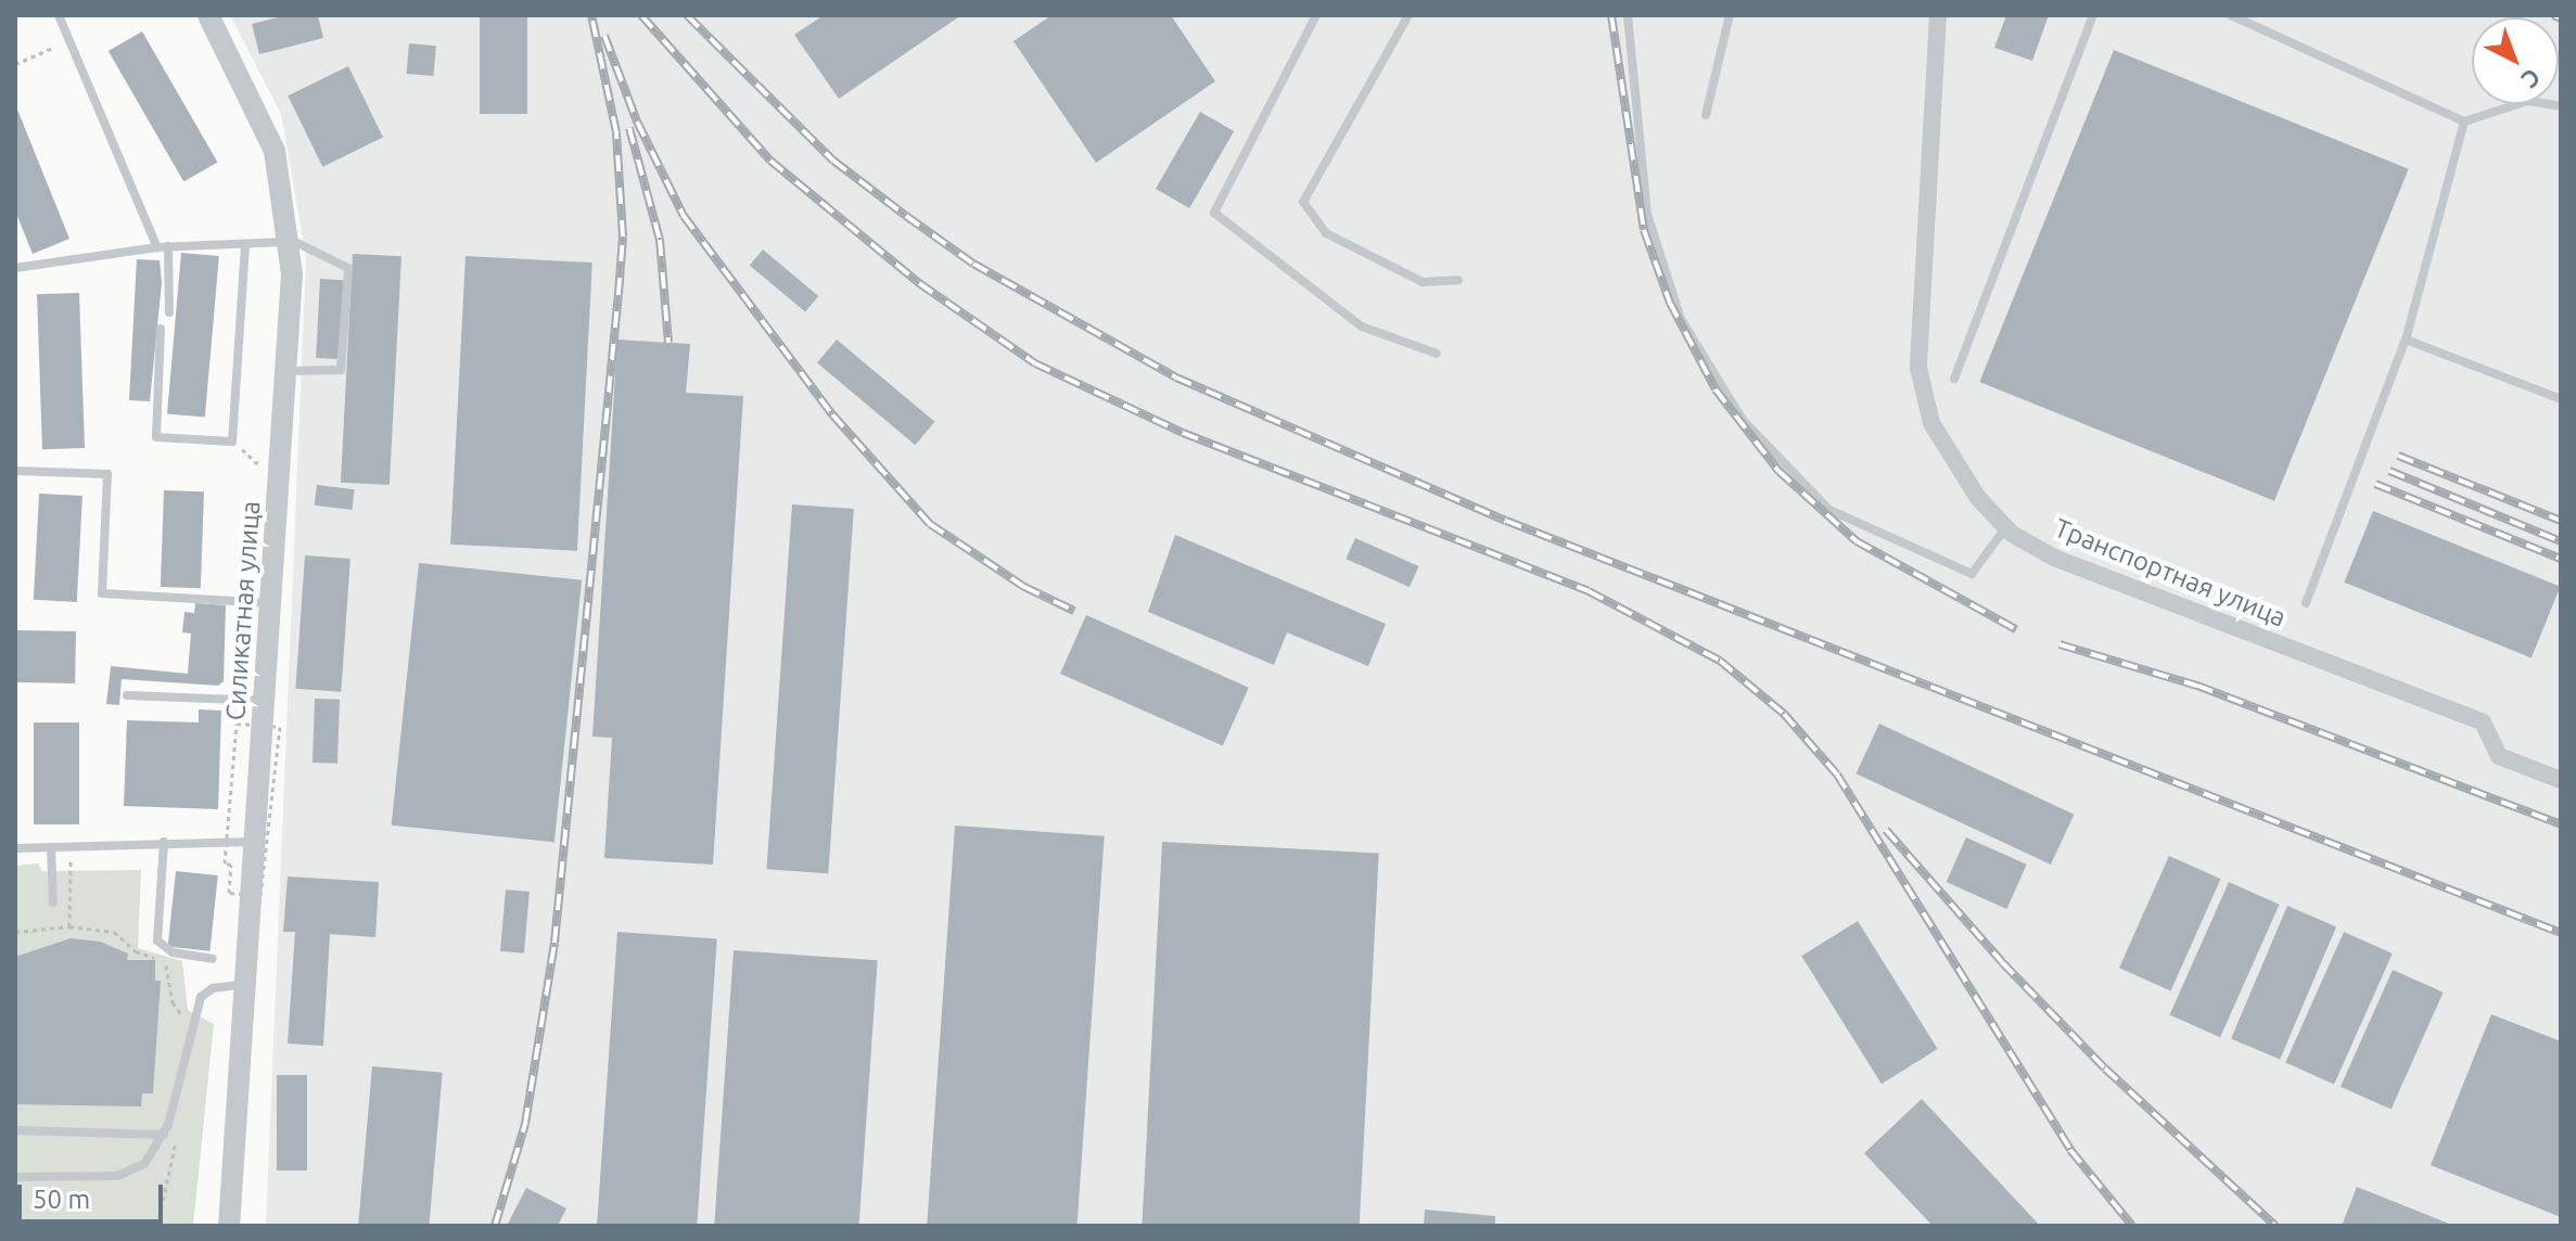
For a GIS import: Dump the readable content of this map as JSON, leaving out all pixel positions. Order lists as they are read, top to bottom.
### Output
{
  "streets": {
    "street": ["Транспортная улица", "Силикатная улица"]
  },
  "scale_bar": "50 m",
  "north": "bottom right"
}
